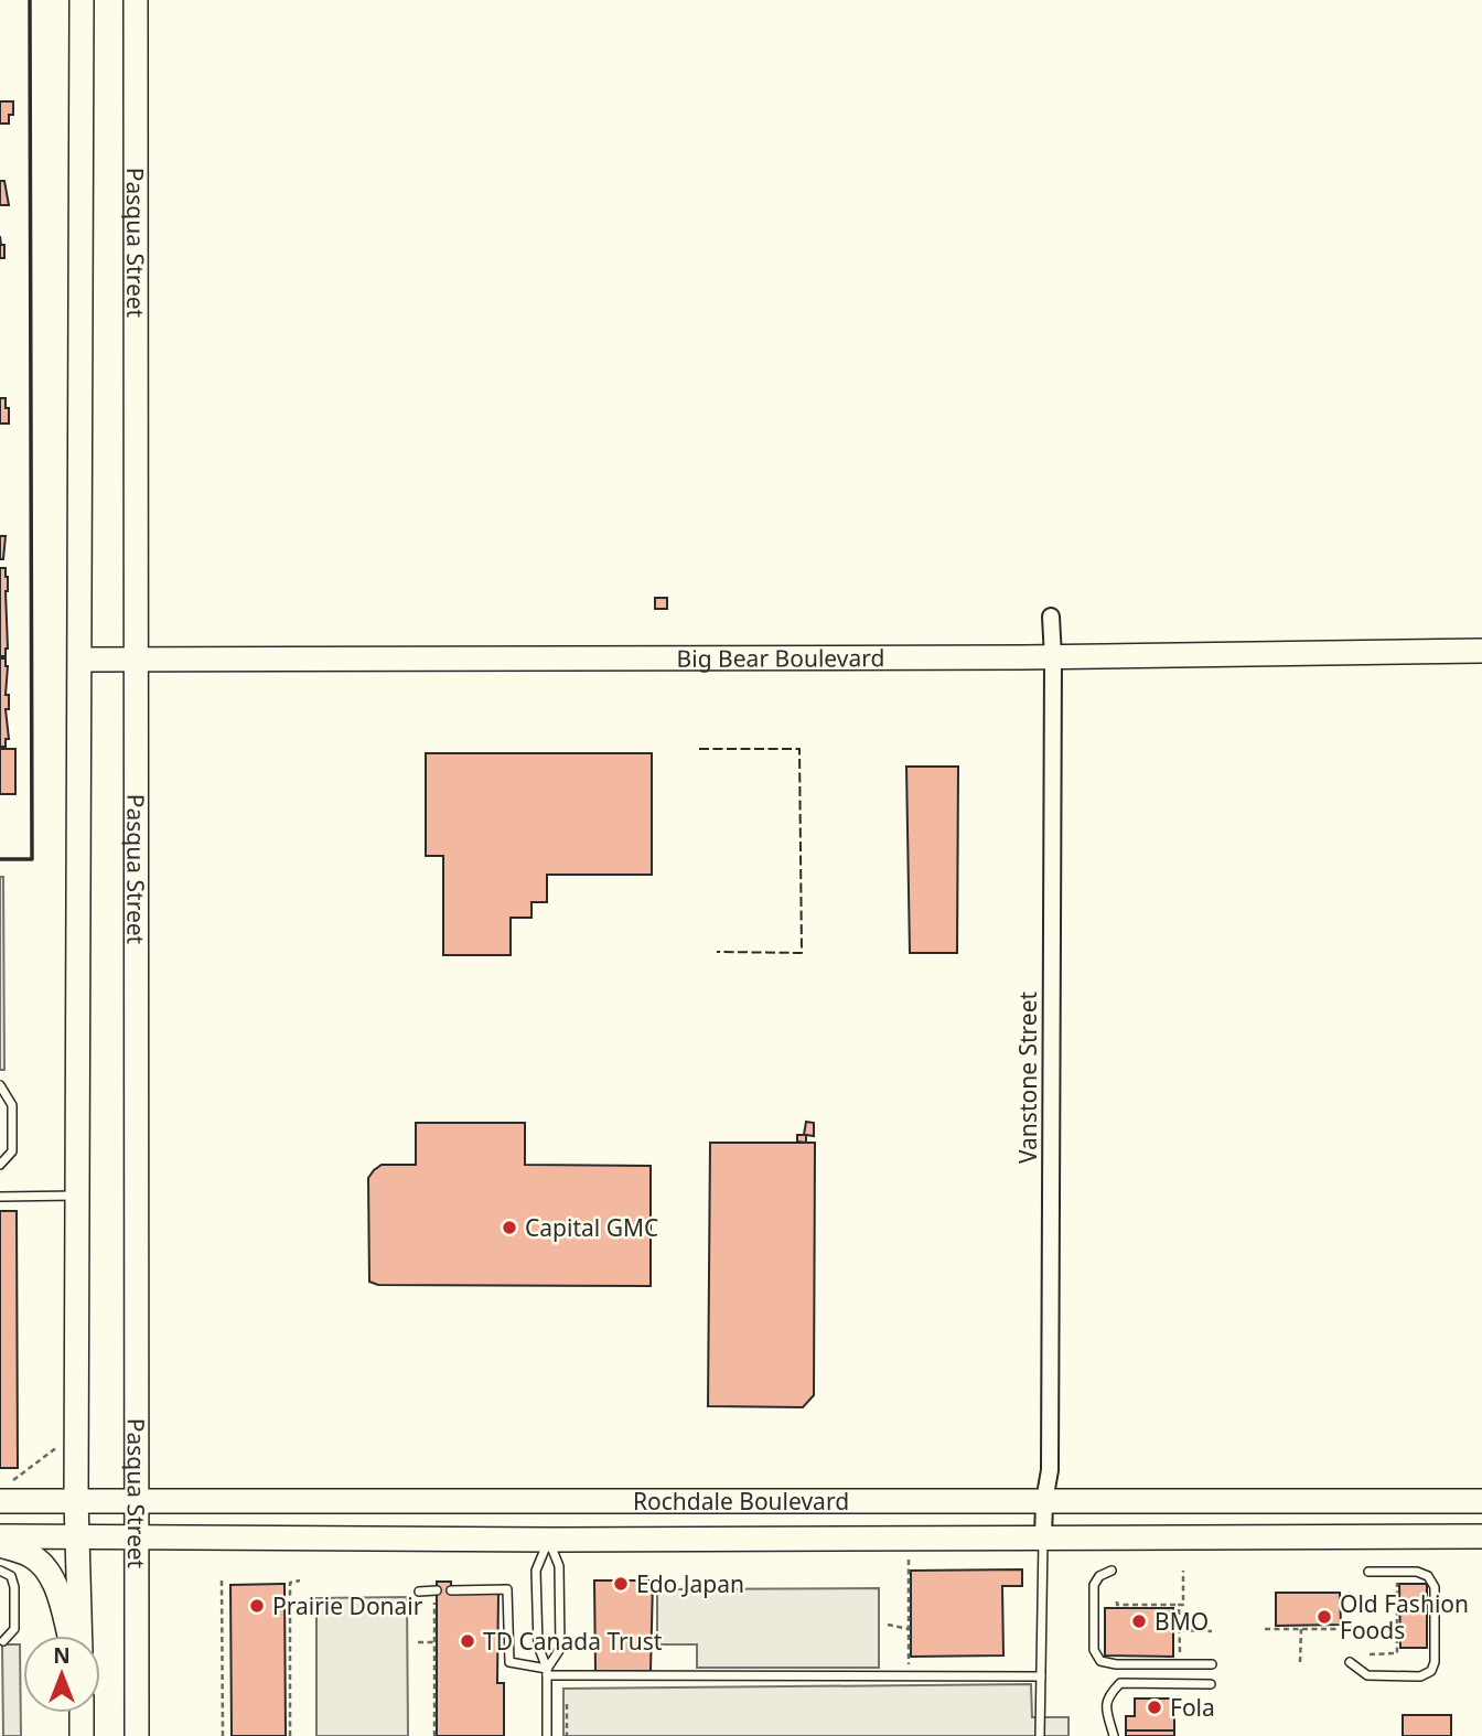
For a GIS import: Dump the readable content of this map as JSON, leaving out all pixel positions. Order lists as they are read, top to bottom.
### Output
{
  "streets": {
    "street": [
      "Pasqua Street",
      "Big Bear Boulevard",
      "Vanstone Street",
      "Rochdale Boulevard"
    ]
  },
  "crossings": [
    ["Pasqua Street", "Big Bear Boulevard"],
    ["Pasqua Street", "Rochdale Boulevard"],
    ["Big Bear Boulevard", "Vanstone Street"],
    ["Vanstone Street", "Rochdale Boulevard"]
  ],
  "places": [
    "Capital GMC",
    "Edo Japan",
    "Prairie Donair",
    "Old Fashion Foods",
    "BMO",
    "TD Canada Trust",
    "Fola"
  ],
  "north": "top"
}
